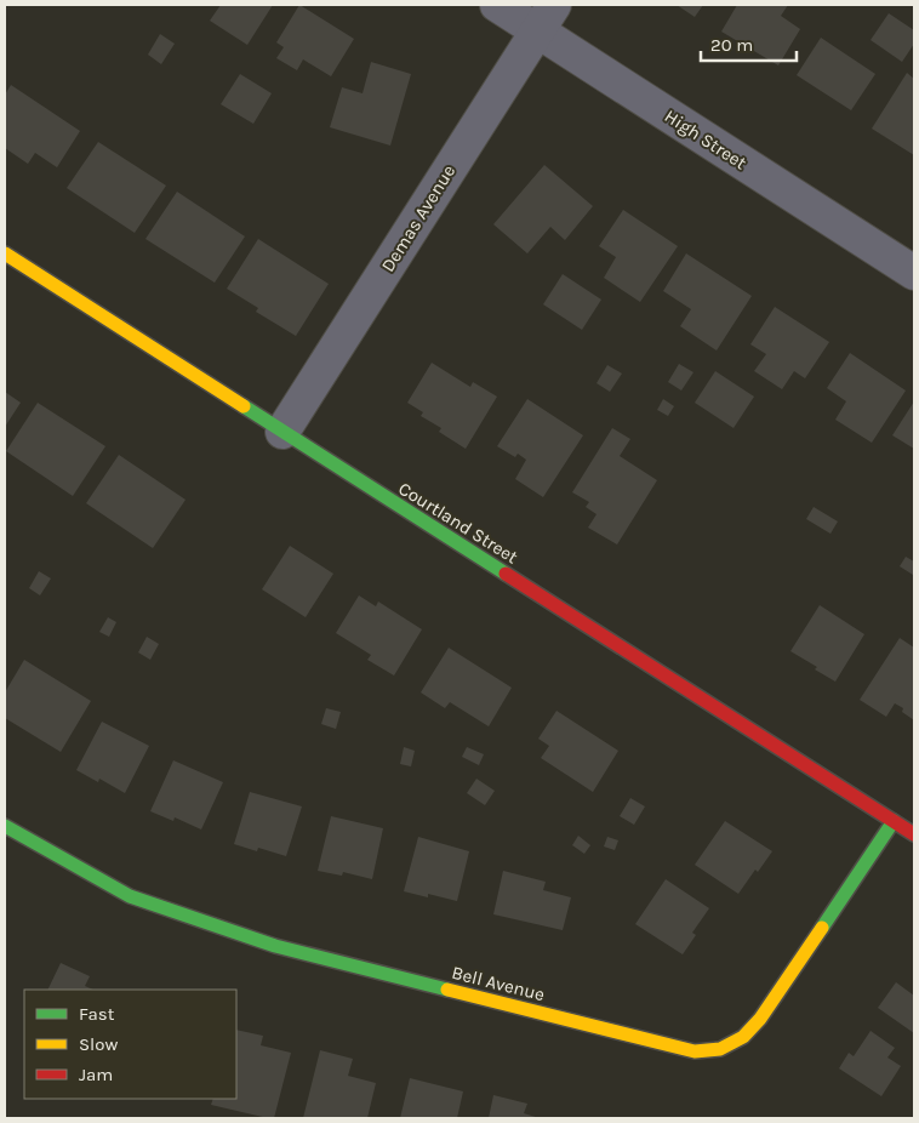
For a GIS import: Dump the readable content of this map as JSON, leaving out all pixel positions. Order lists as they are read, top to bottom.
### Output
{
  "streets": {
    "street": [
      "High Street",
      "Demas Avenue",
      "Courtland Street",
      "Bell Avenue"
    ]
  },
  "crossings": [
    ["High Street", "Demas Avenue"],
    ["Demas Avenue", "Courtland Street"],
    ["Courtland Street", "Bell Avenue"]
  ],
  "legend": ["Fast", "Slow", "Jam"],
  "scale_bar": "20 m"
}
